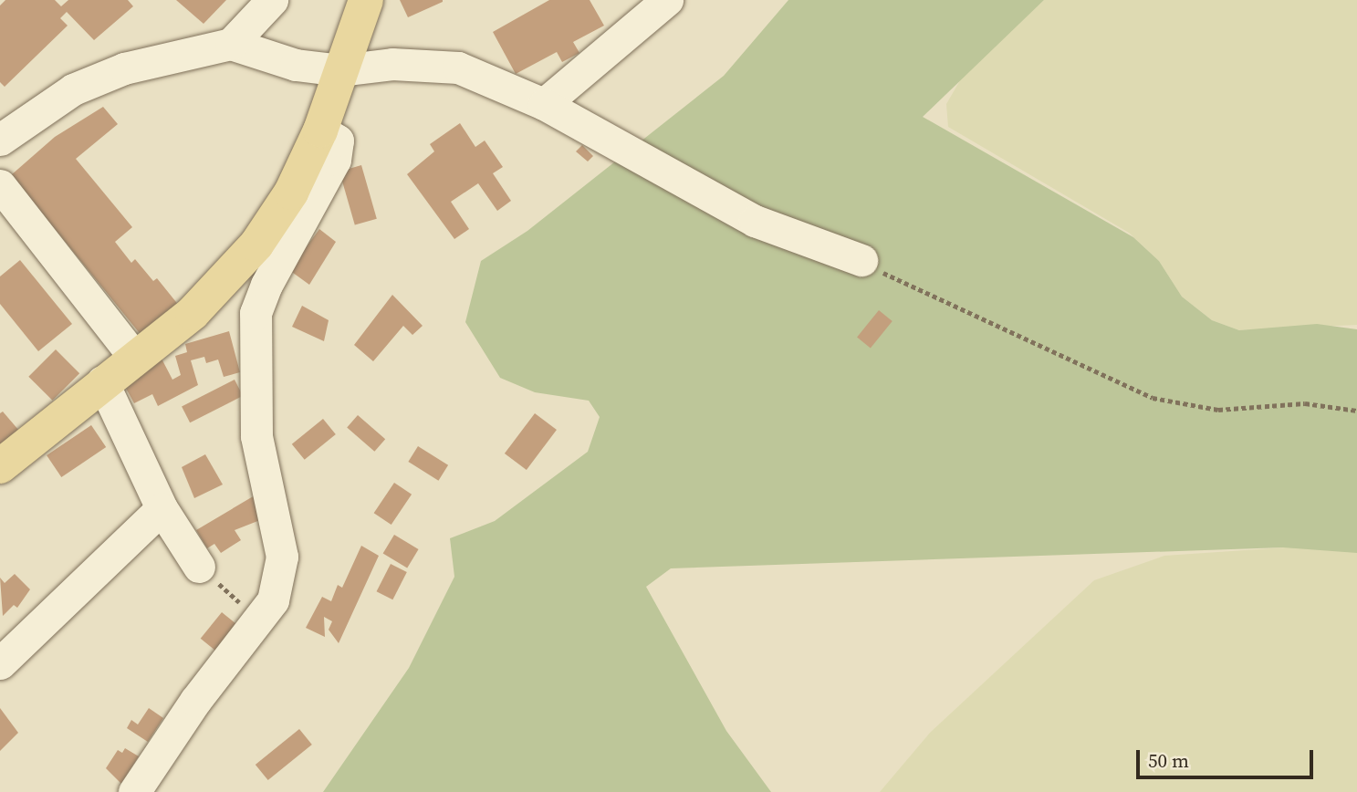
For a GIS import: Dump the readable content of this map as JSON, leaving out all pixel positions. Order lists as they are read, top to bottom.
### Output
{
  "scale_bar": "50 m"
}
